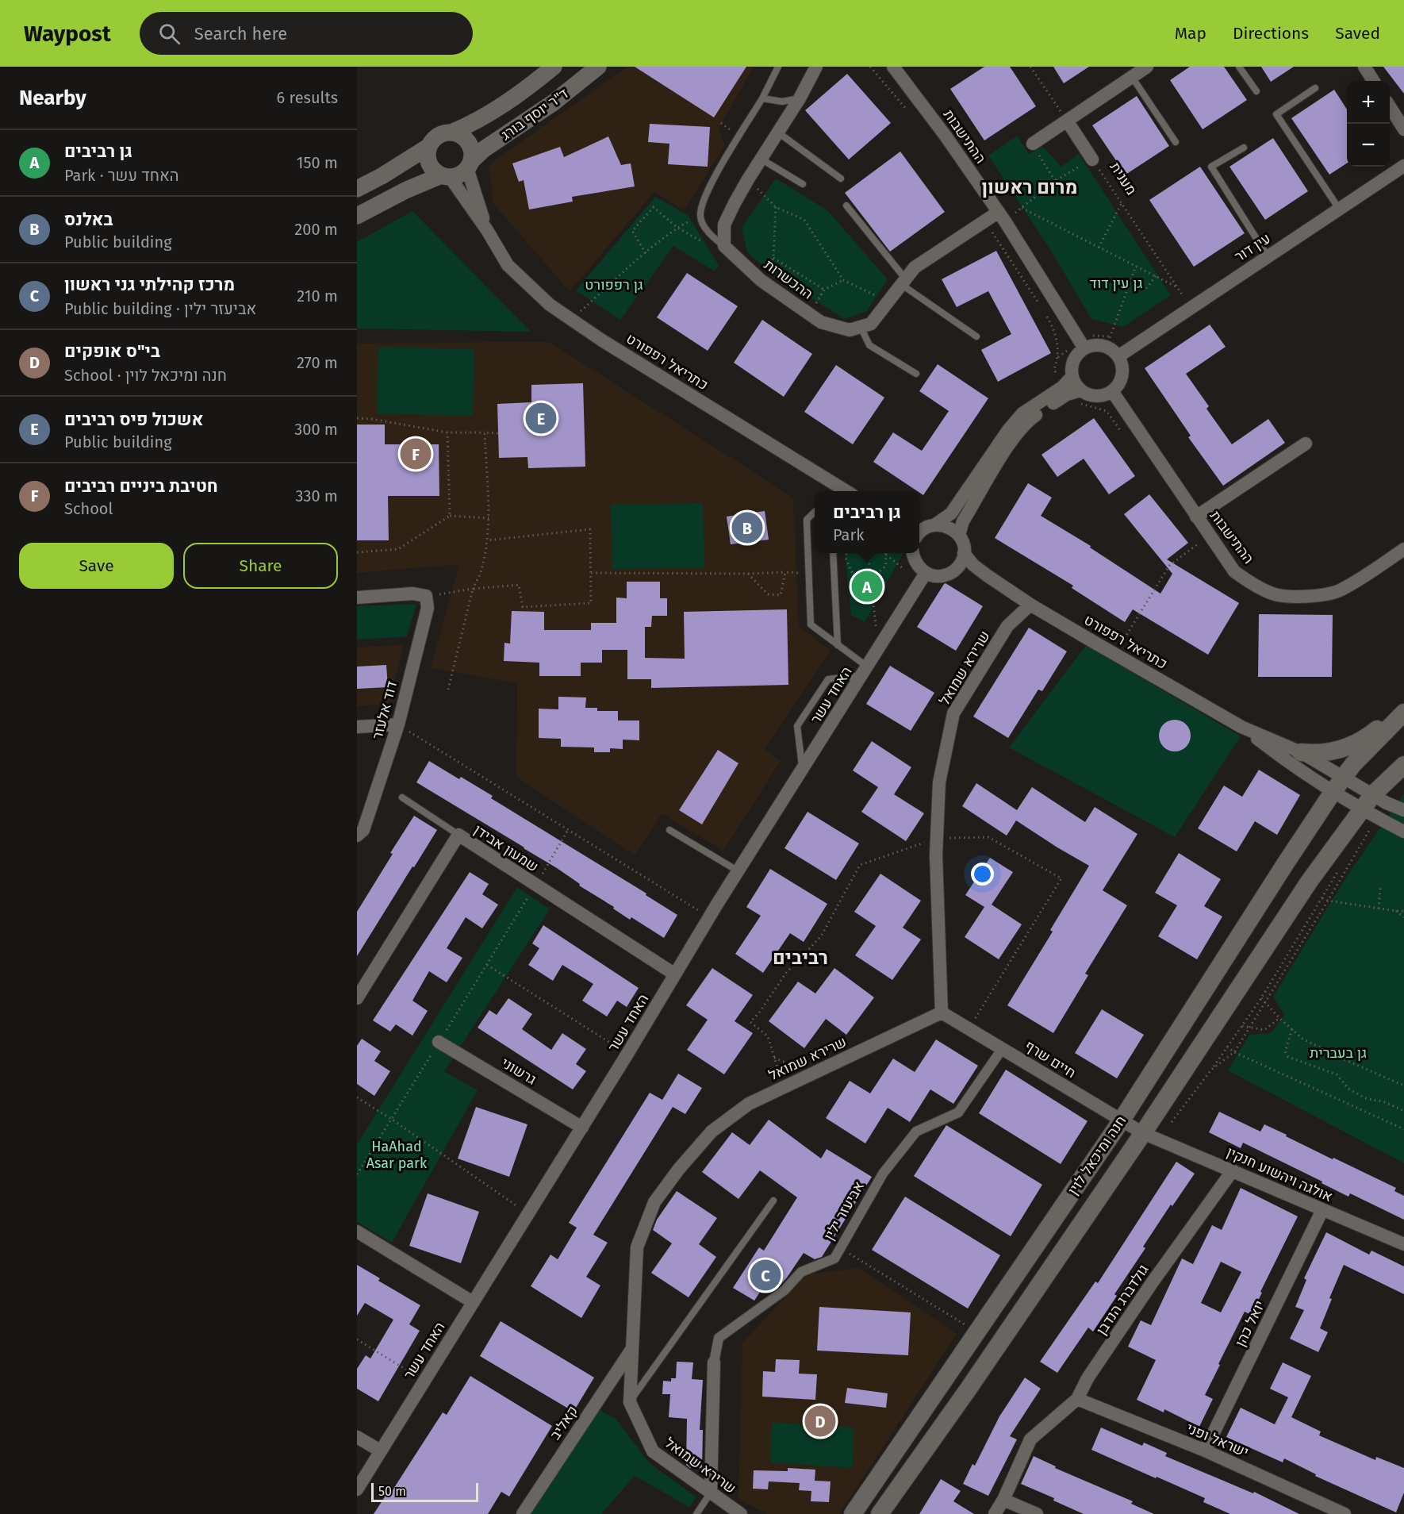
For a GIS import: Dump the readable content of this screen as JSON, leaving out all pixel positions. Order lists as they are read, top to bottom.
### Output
{
  "streets": {
    "main road": ["חנה ומיכאל לוין"],
    "street": [
      "ד\"ר יוסף בורג",
      "ההתישבות",
      "מענית",
      "עין דור",
      "ההכשרות",
      "כתריאל רפפורט",
      "שרירא שמואל",
      "האחד עשר",
      "דוד אלעזר",
      "שמעון אבידן",
      "חיים שרף",
      "גרשוני",
      "אולגה ויהשוע חנקין",
      "אביעזר ילין",
      "גולדברג הנדבן",
      "יואל כהן",
      "קאליב",
      "ישראל ופני"
    ]
  },
  "crossings": [
    ["ד\"ר יוסף בורג", "כתריאל רפפורט"],
    ["ההתישבות", "עין דור"],
    ["מענית", "עין דור"],
    ["כתריאל רפפורט", "שרירא שמואל"],
    ["כתריאל רפפורט", "חנה ומיכאל לוין"],
    ["שרירא שמואל", "חיים שרף"],
    ["שרירא שמואל", "אביעזר ילין"],
    ["שרירא שמואל", "קאליב"],
    ["האחד עשר", "שמעון אבידן"],
    ["האחד עשר", "גרשוני"],
    ["חיים שרף", "חנה ומיכאל לוין"],
    ["חיים שרף", "אולגה ויהשוע חנקין"],
    ["חיים שרף", "אביעזר ילין"],
    ["חנה ומיכאל לוין", "אולגה ויהשוע חנקין"],
    ["אולגה ויהשוע חנקין", "גולדברג הנדבן"],
    ["אולגה ויהשוע חנקין", "יואל כהן"],
    ["גולדברג הנדבן", "ישראל ופני"],
    ["יואל כהן", "ישראל ופני"]
  ],
  "districts": ["מרום ראשון", "רביבים"],
  "parks": [
    "גן עין דוד",
    "גן רפפורט",
    "גן בעברית",
    "HaAhad Asar park"
  ],
  "scale_bar": "50 m",
  "page": {
    "header": "Waypost",
    "search": "Search here",
    "nav": ["Map", "Directions", "Saved"],
    "heading": ["Nearby", "6 results"],
    "map_buttons": ["+", "−"],
    "list": [
      {
        "mark": "A",
        "name": "גן רביבים",
        "note": "Park · האחד עשר",
        "value": "150 m"
      },
      {
        "mark": "B",
        "name": "באלנס",
        "note": "Public building",
        "value": "200 m"
      },
      {
        "mark": "C",
        "name": "מרכז קהילתי גני ראשון",
        "note": "Public building · אביעזר ילין",
        "value": "210 m"
      },
      {
        "mark": "D",
        "name": "בי\"ס אופקים",
        "note": "School · חנה ומיכאל לוין",
        "value": "270 m"
      },
      {
        "mark": "E",
        "name": "אשכול פיס רביבים",
        "note": "Public building",
        "value": "300 m"
      },
      {
        "mark": "F",
        "name": "חטיבת ביניים רביבים",
        "note": "School",
        "value": "330 m"
      }
    ],
    "pins": [
      "E",
      "F",
      "B",
      "A",
      "C",
      "D"
    ],
    "popup": ["גן רביבים", "Park"],
    "buttons": ["Save", "Share"],
    "scale": "50 m"
  }
}
